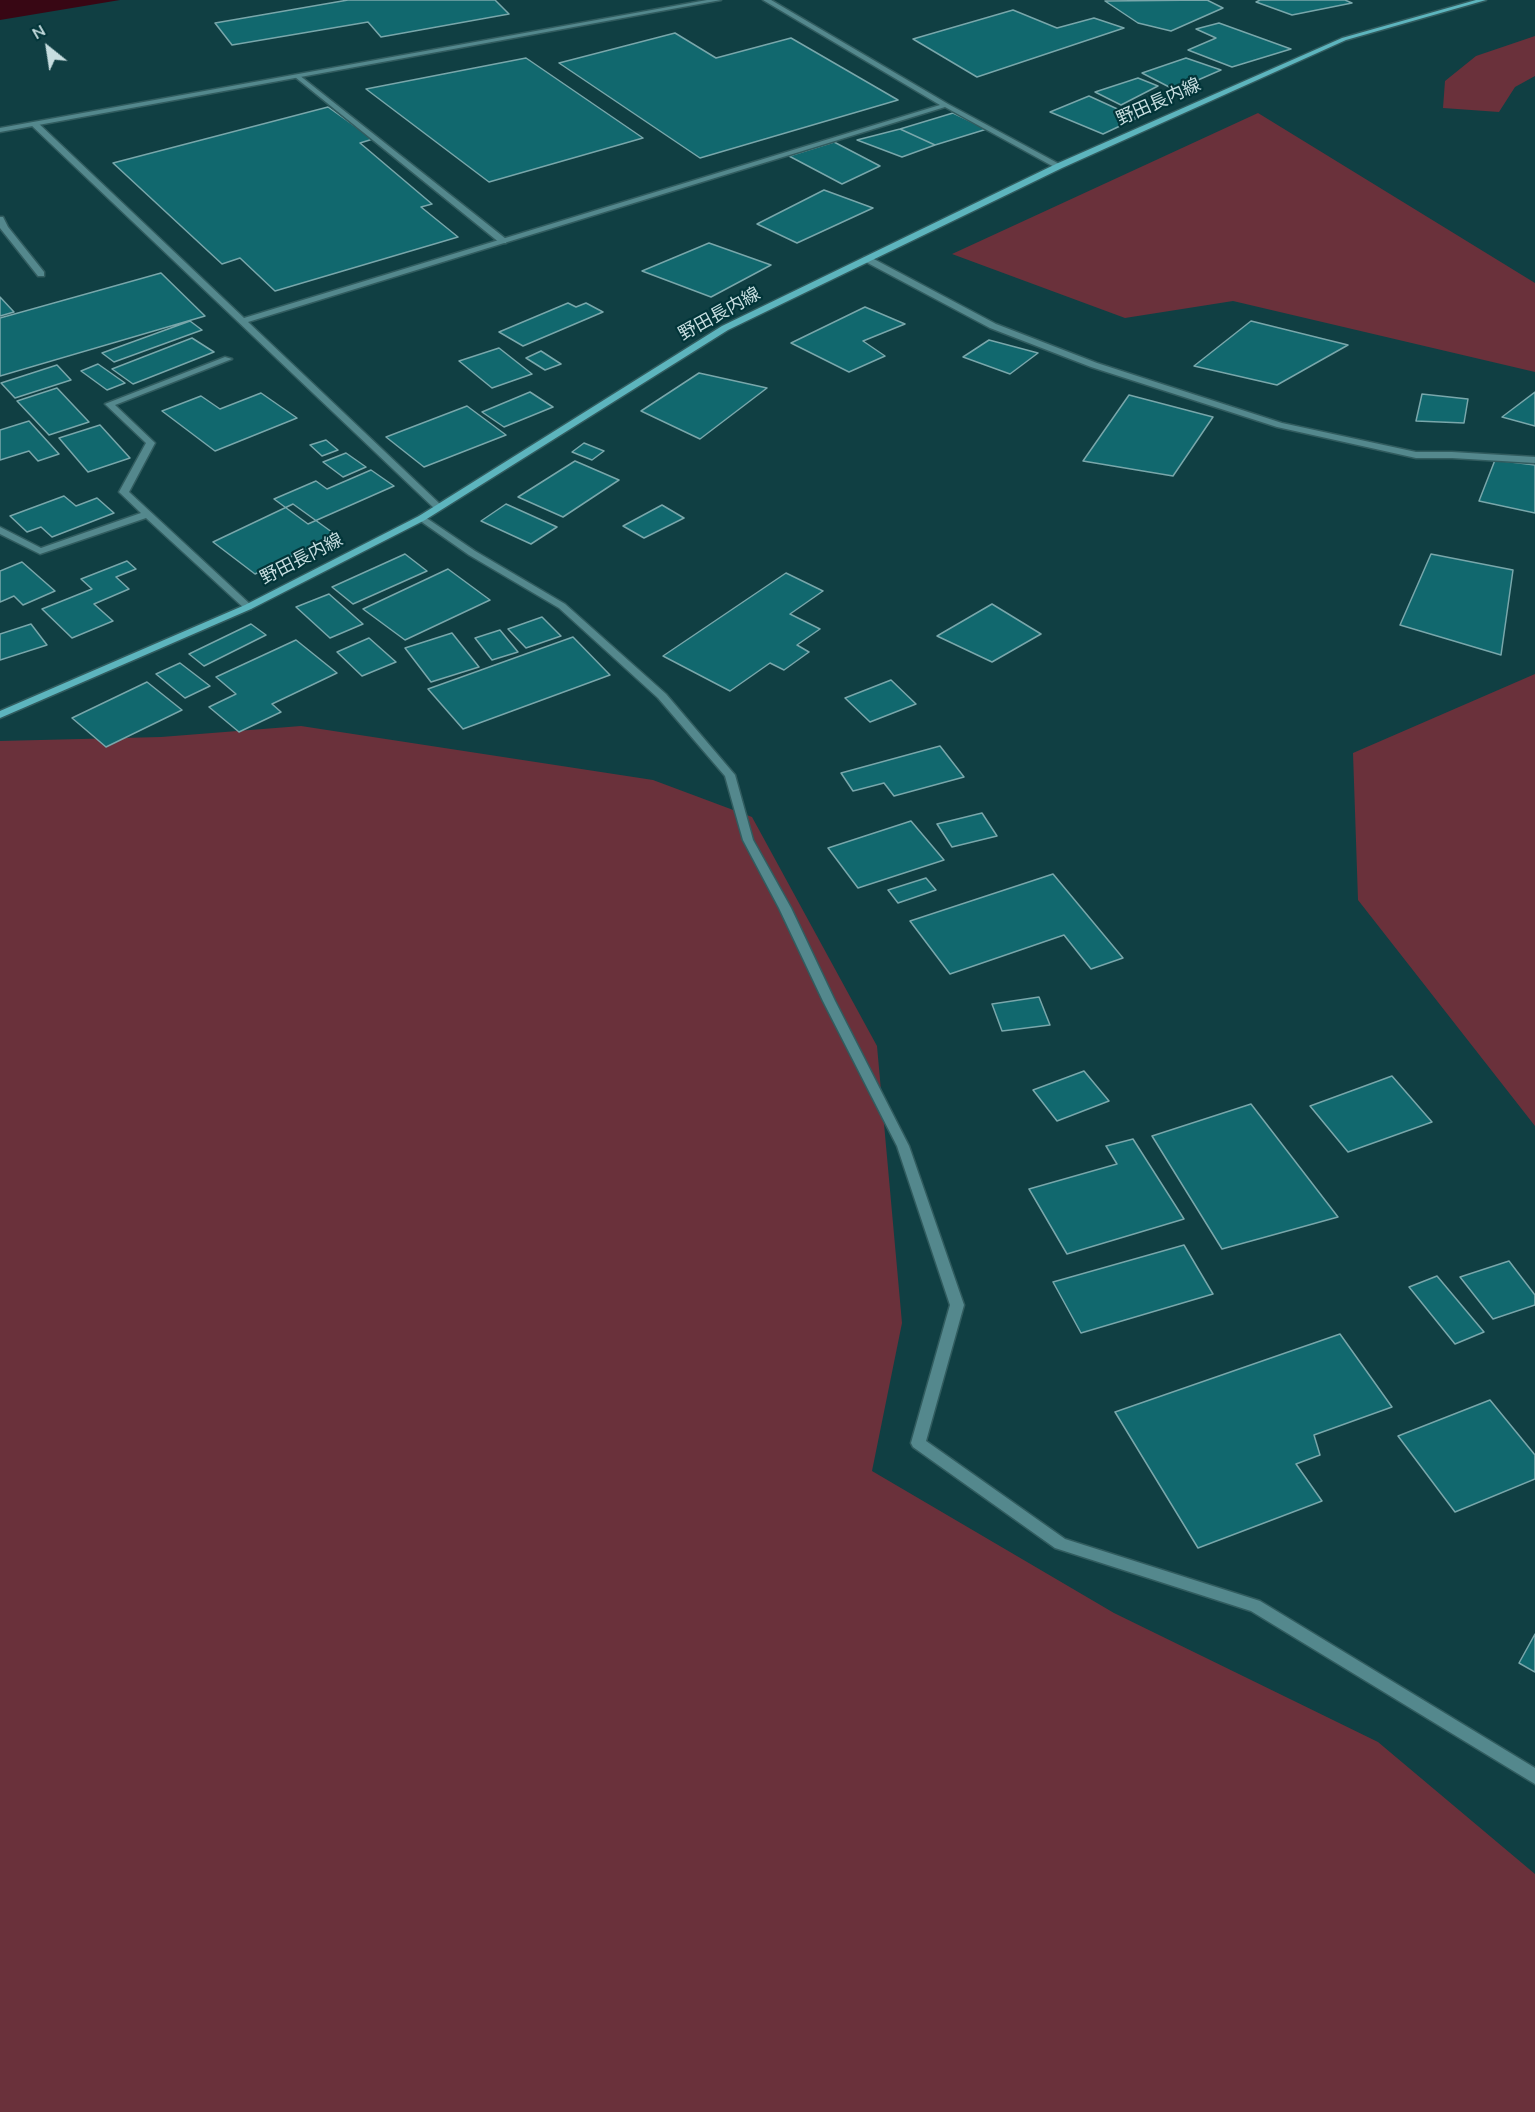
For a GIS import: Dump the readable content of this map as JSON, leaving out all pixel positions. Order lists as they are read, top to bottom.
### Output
{
  "streets": {
    "main road": ["野田長内線"]
  },
  "north": "top left"
}
